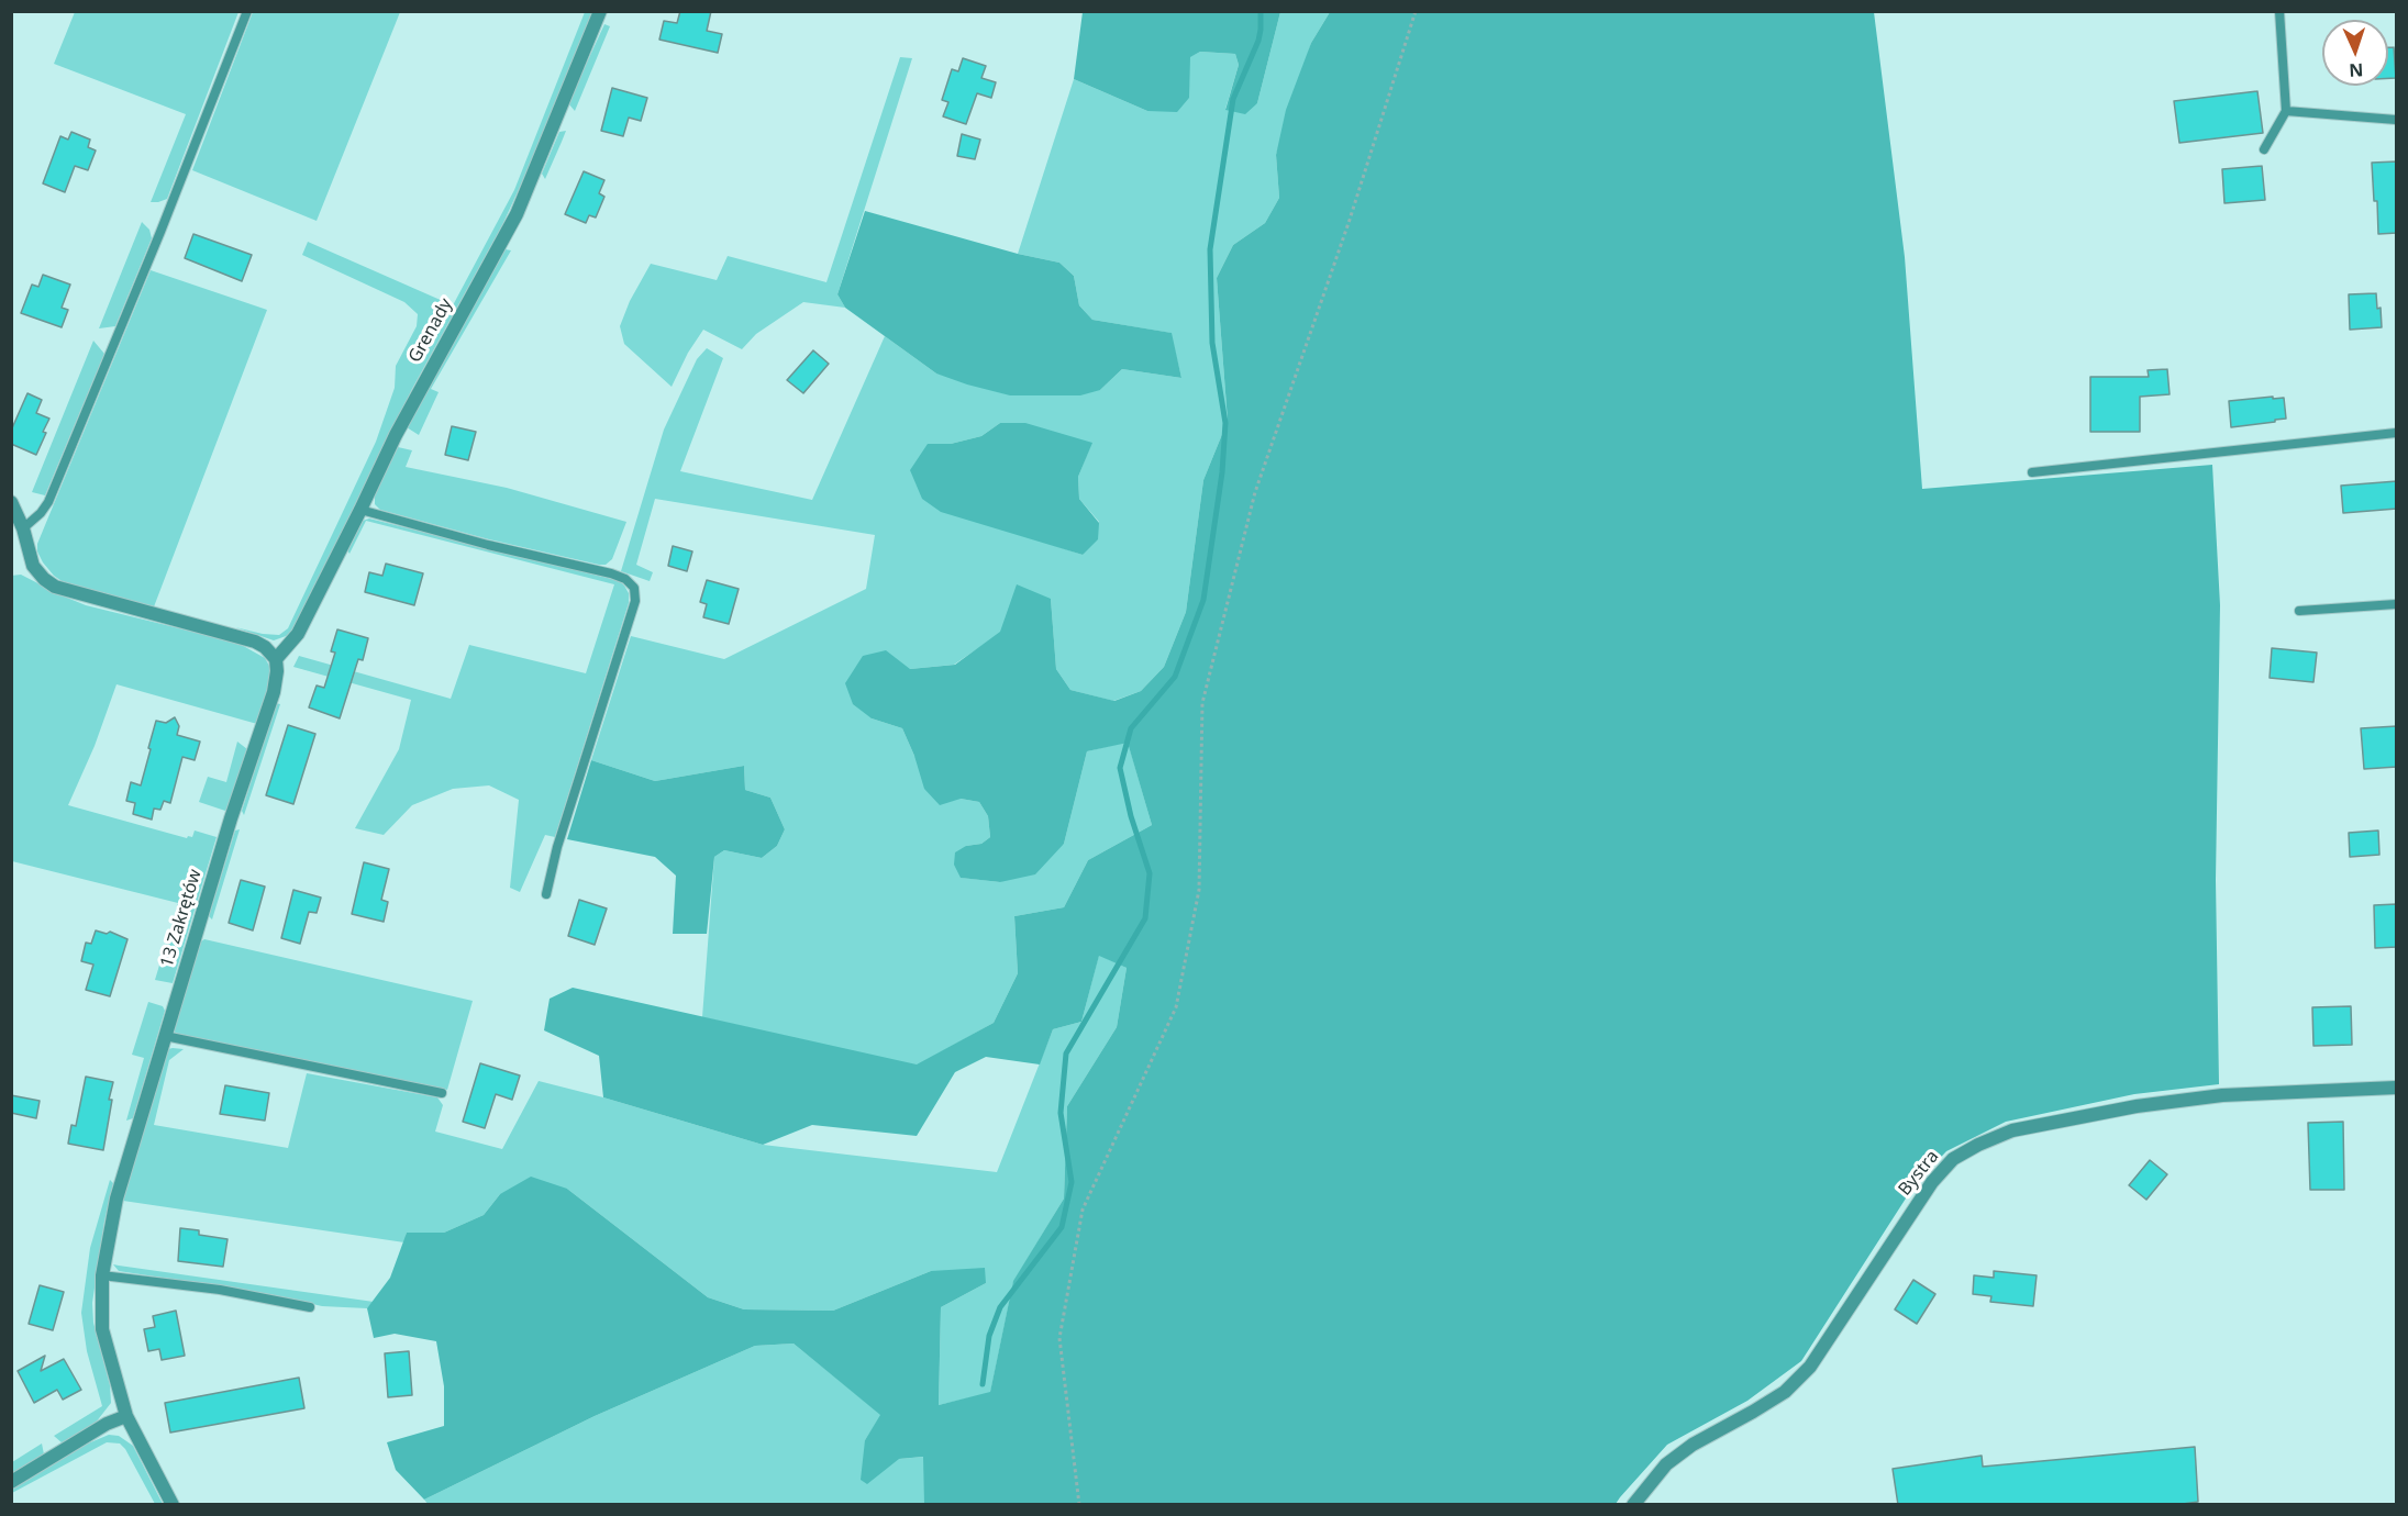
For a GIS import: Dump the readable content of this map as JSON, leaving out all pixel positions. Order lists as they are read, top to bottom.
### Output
{
  "streets": {
    "street": ["Grenady", "13 Zakrętów", "Bystra"]
  },
  "crossings": [
    ["Grenady", "13 Zakrętów"]
  ],
  "north": "bottom"
}
